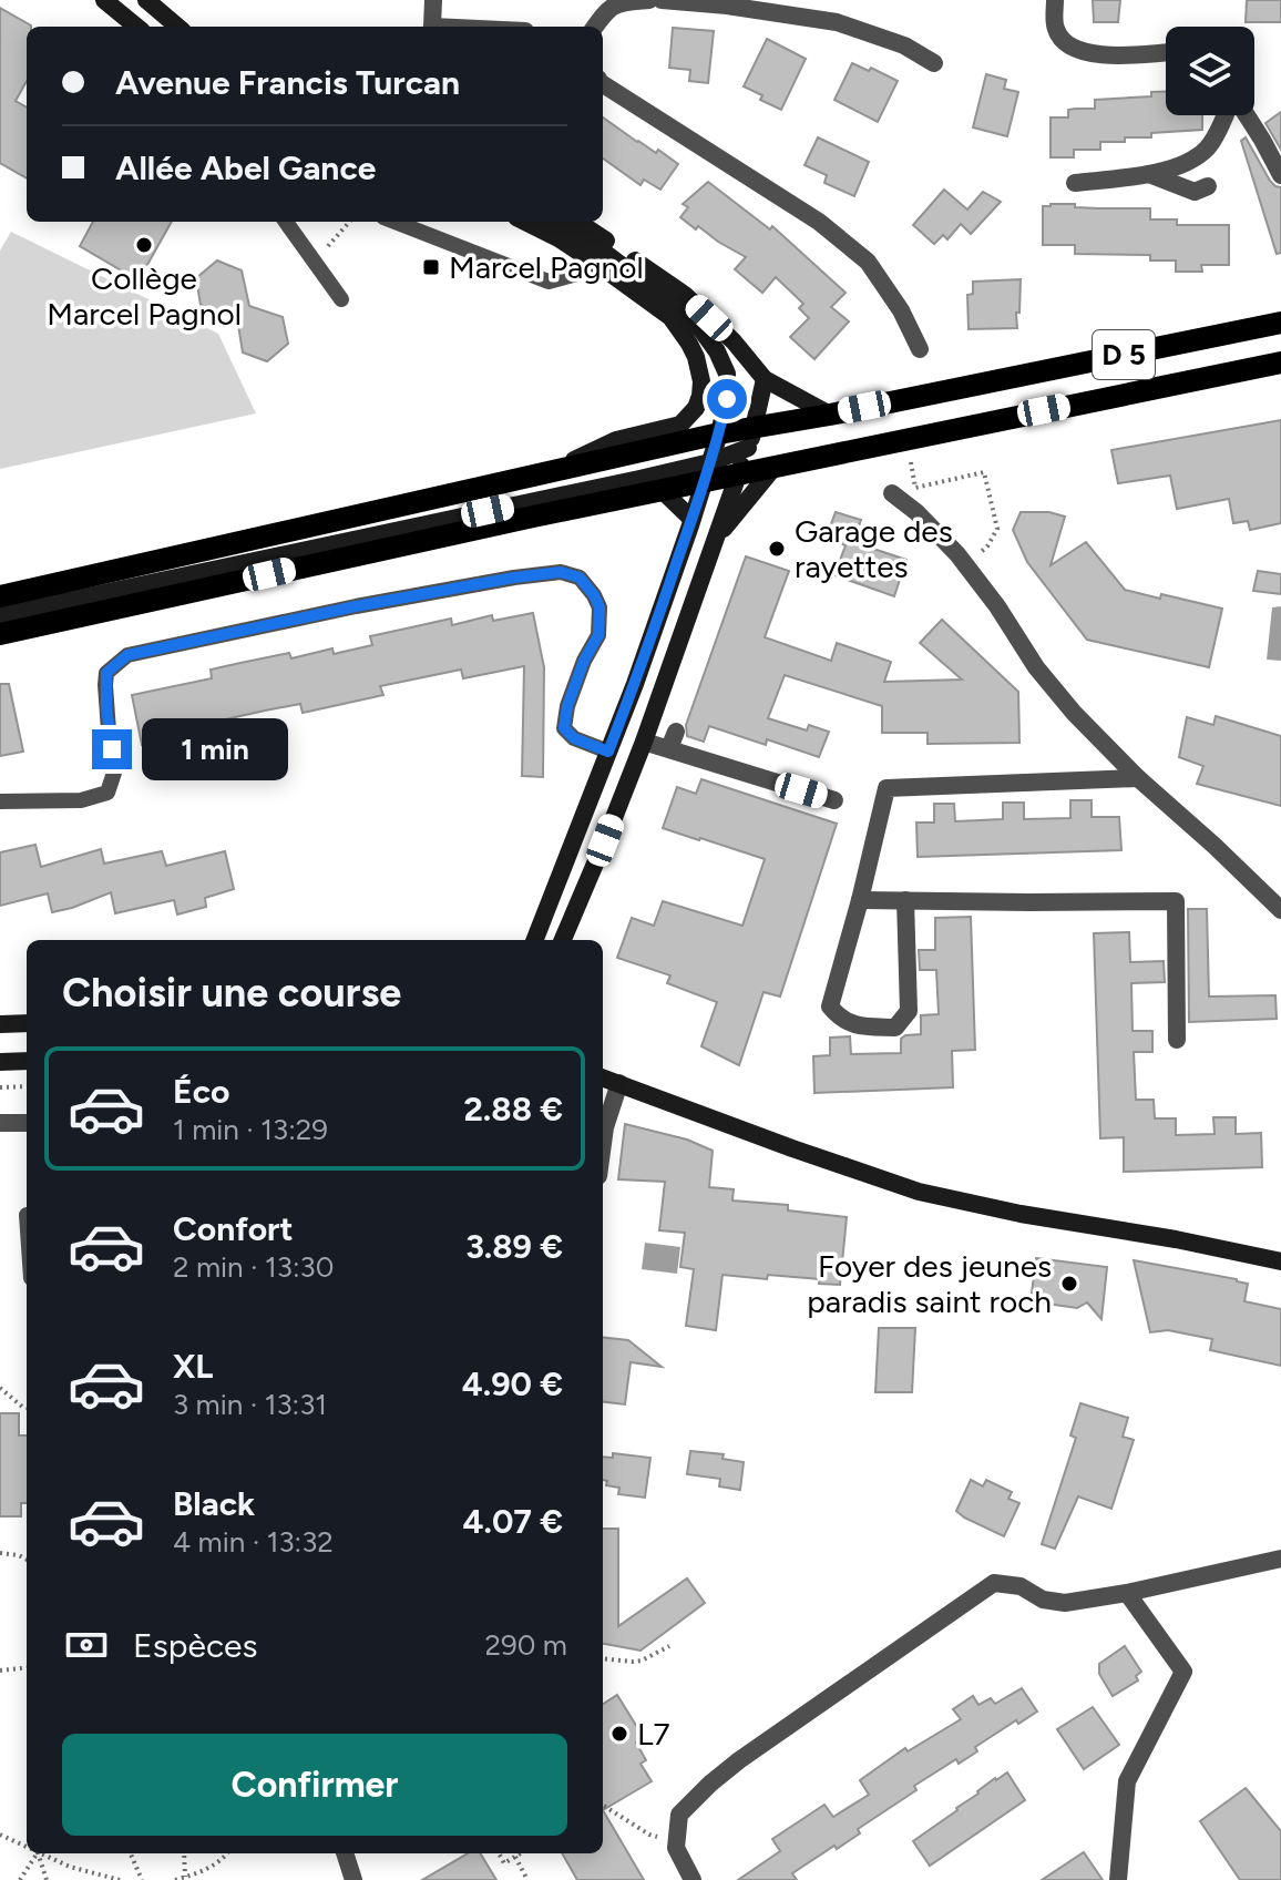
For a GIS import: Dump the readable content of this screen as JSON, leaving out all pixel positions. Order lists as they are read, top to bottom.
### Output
{
  "streets": {
    "main road": ["D 5"]
  },
  "places": {
    "other": [
      "Collège Marcel Pagnol",
      "Garage des rayettes",
      "Foyer des jeunes paradis saint roch",
      "L7"
    ],
    "transit": ["Marcel Pagnol"]
  },
  "page": {
    "banner": ["Avenue Francis Turcan", "Allée Abel Gance"],
    "bubble": "1 min",
    "heading": "Choisir une course",
    "list": [
      {
        "name": "Éco",
        "note": "1 min · 13:29",
        "value": "2.88 €"
      },
      {
        "name": "Confort",
        "note": "2 min · 13:30",
        "value": "3.89 €"
      },
      {
        "name": "XL",
        "note": "3 min · 13:31",
        "value": "4.90 €"
      },
      {
        "name": "Black",
        "note": "4 min · 13:32",
        "value": "4.07 €"
      }
    ],
    "pay": ["Espèces", "290 m"],
    "buttons": "Confirmer"
  }
}
